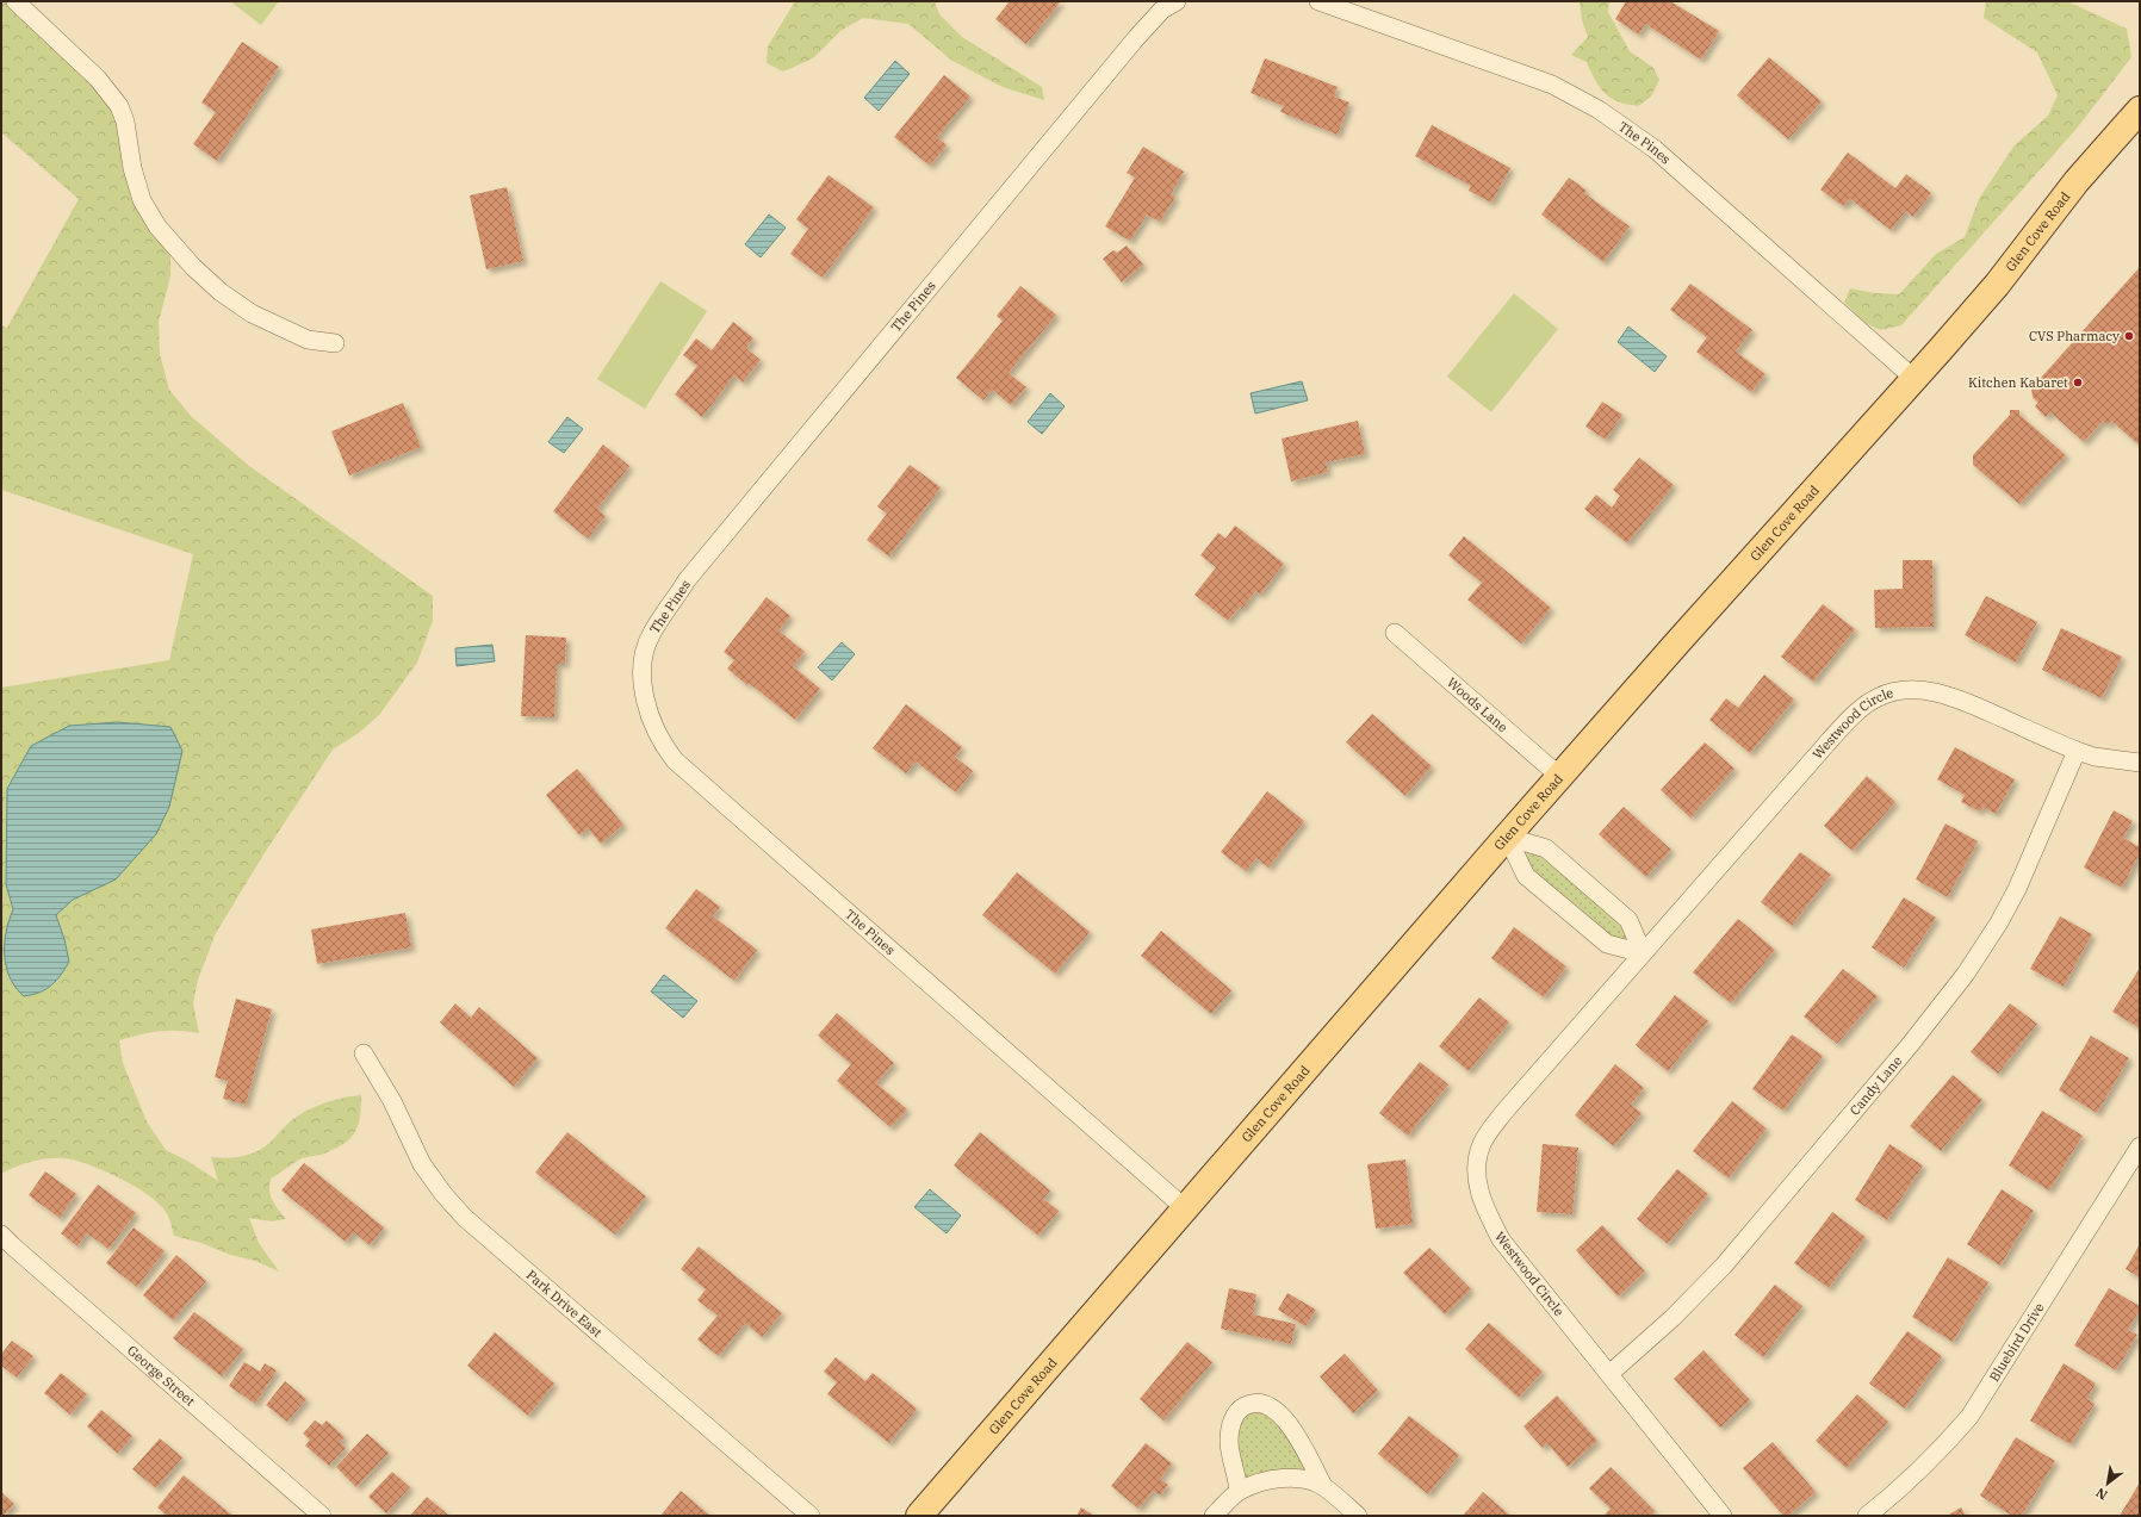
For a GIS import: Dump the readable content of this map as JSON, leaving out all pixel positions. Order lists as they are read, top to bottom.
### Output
{
  "streets": {
    "main road": ["Glen Cove Road"],
    "street": [
      "The Pines",
      "Woods Lane",
      "Westwood Circle",
      "Candy Lane",
      "Park Drive East",
      "Bluebird Drive",
      "George Street"
    ]
  },
  "crossings": [
    ["The Pines", "Glen Cove Road"],
    ["Glen Cove Road", "Woods Lane"],
    ["Westwood Circle", "Candy Lane"]
  ],
  "places": ["CVS Pharmacy", "Kitchen Kabaret"],
  "north": "bottom left"
}
